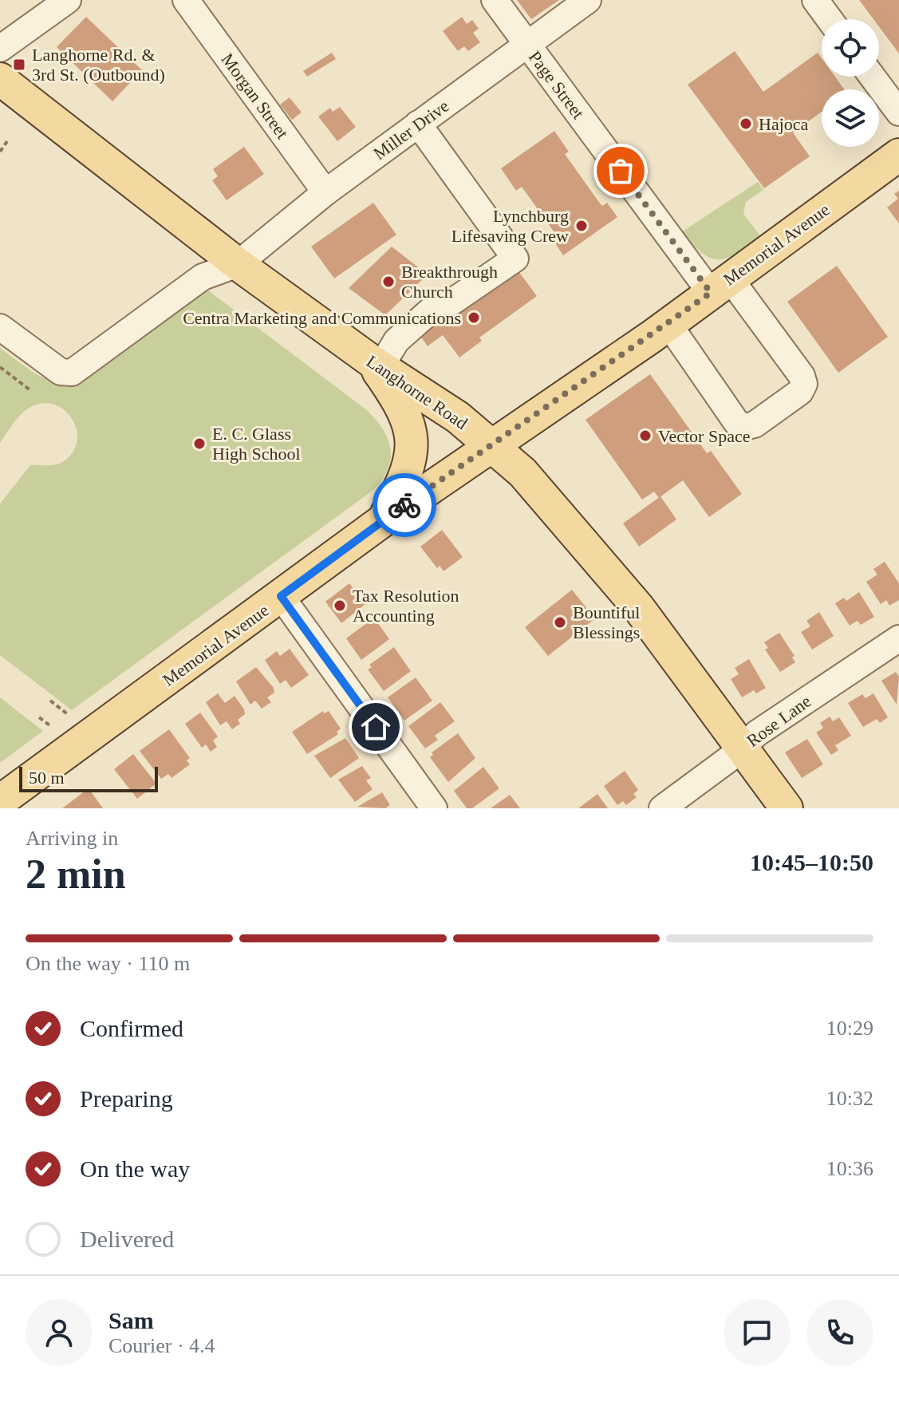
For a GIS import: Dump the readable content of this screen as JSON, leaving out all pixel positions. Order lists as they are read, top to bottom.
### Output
{
  "streets": {
    "main road": ["Memorial Avenue", "Langhorne Road"],
    "street": [
      "Page Street",
      "Morgan Street",
      "Miller Drive",
      "Rose Lane"
    ]
  },
  "crossings": [
    ["Page Street", "Miller Drive"],
    ["Page Street", "Memorial Avenue"],
    ["Morgan Street", "Miller Drive"],
    ["Miller Drive", "Langhorne Road"],
    ["Memorial Avenue", "Langhorne Road"],
    ["Langhorne Road", "Rose Lane"]
  ],
  "places": {
    "transit": ["Langhorne Rd. & 3rd St. (Outbound)"],
    "other": [
      "Hajoca",
      "Lynchburg Lifesaving Crew",
      "Breakthrough Church",
      "Centra Marketing and Communications",
      "Vector Space",
      "E. C. Glass High School",
      "Tax Resolution Accounting",
      "Bountiful Blessings"
    ]
  },
  "scale_bar": "50 m",
  "page": {
    "scale": "50 m",
    "heading": ["2 min", "Arriving in", "10:45–10:50"],
    "panel": ["Sam", "Courier · 4.4"],
    "bar": "On the way · 110 m",
    "list": [
      ["Confirmed", "10:29"],
      ["Preparing", "10:32"],
      ["On the way", "10:36"],
      "Delivered"
    ]
  }
}
